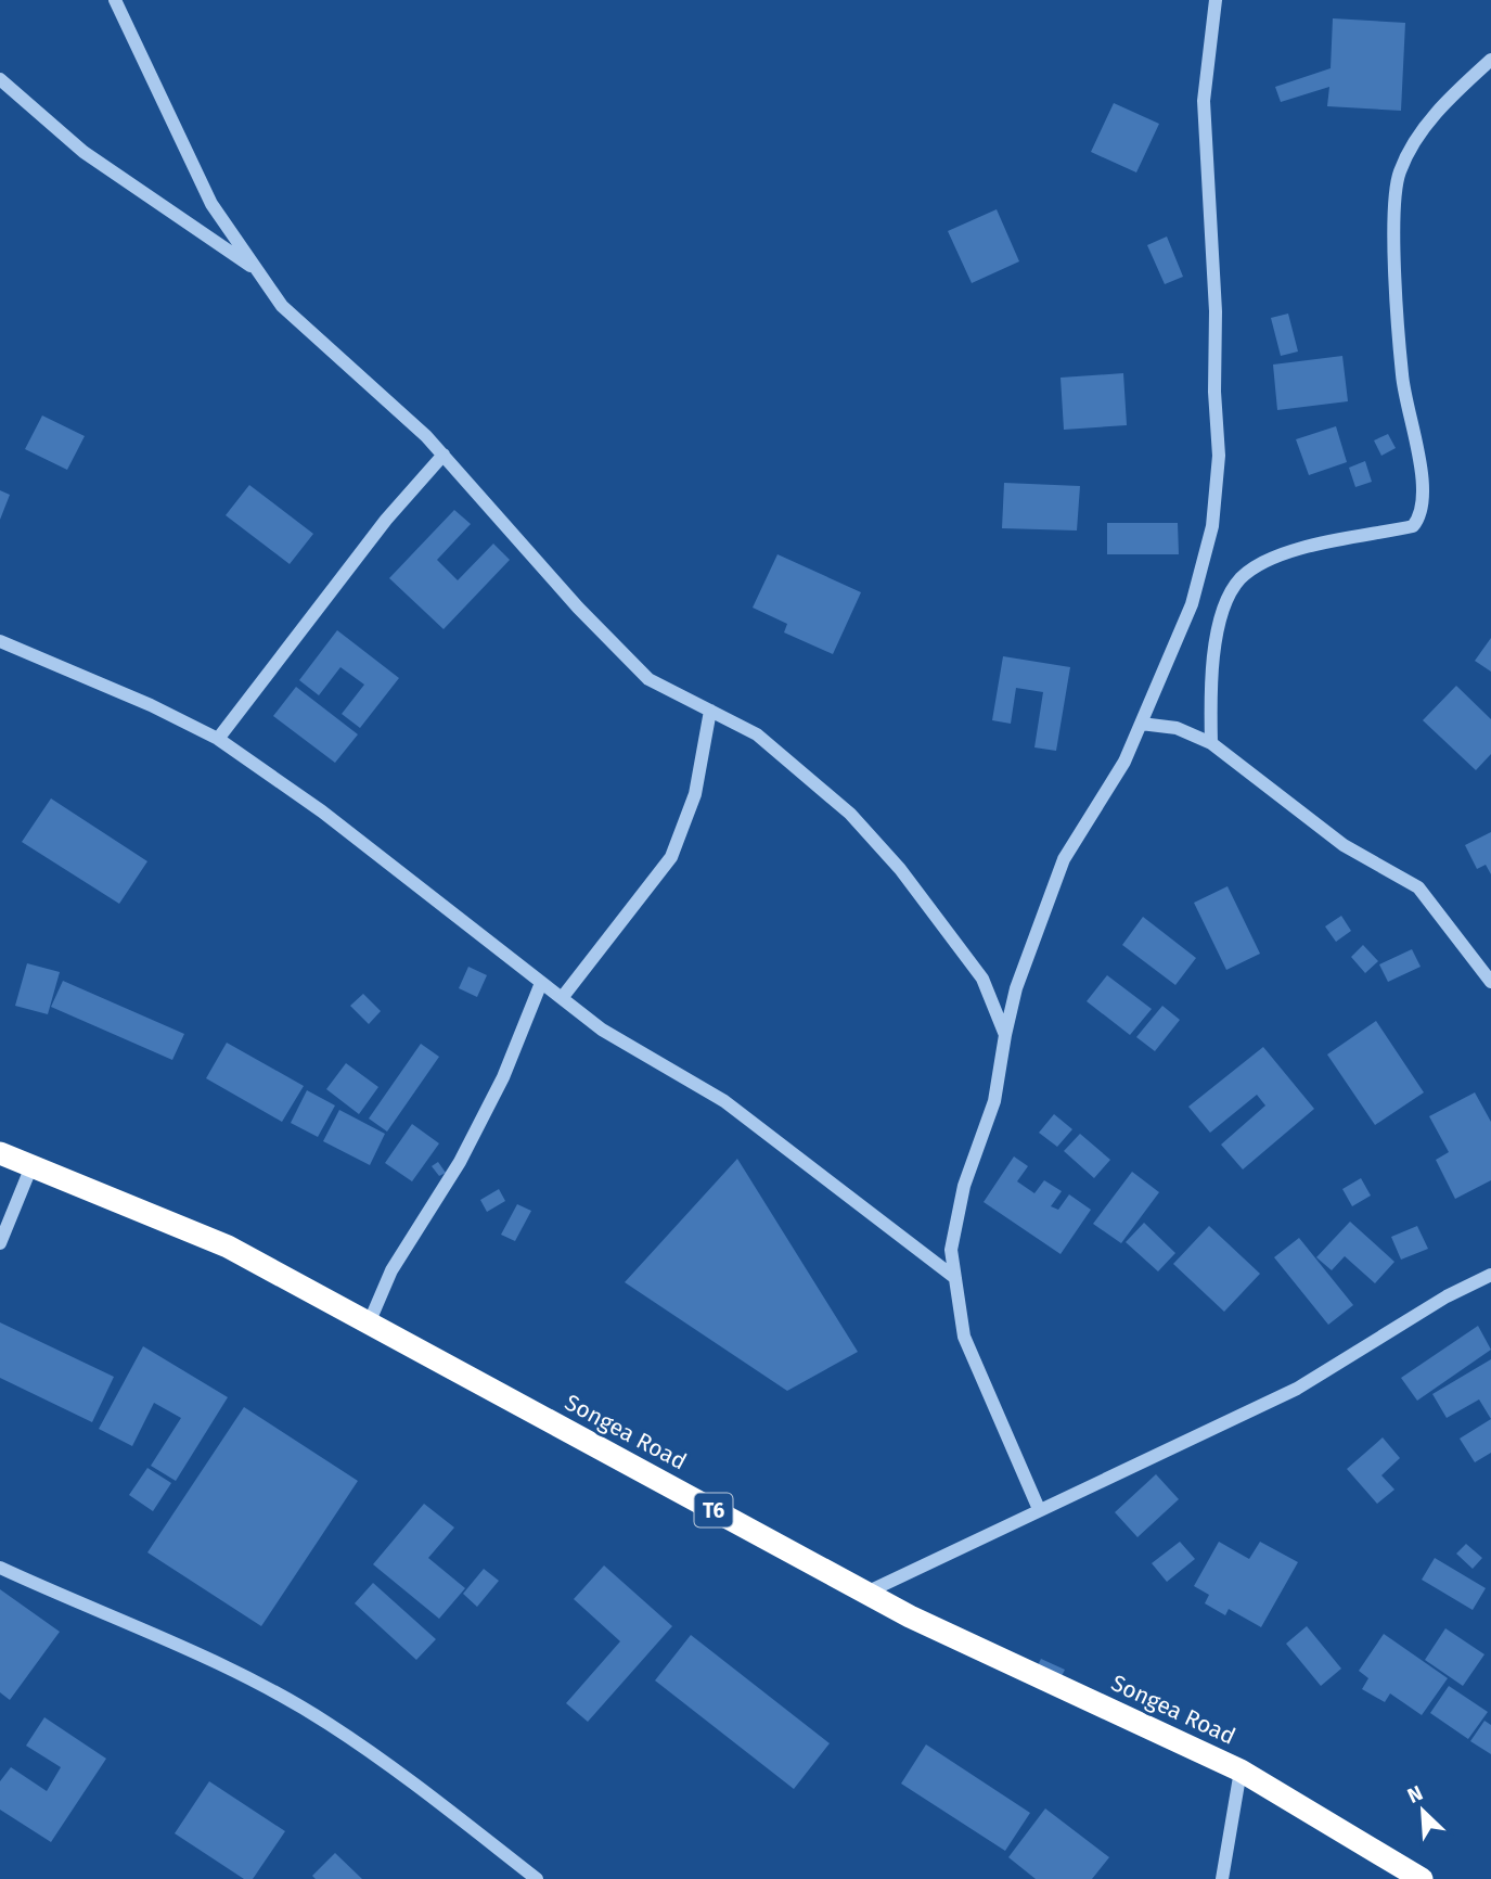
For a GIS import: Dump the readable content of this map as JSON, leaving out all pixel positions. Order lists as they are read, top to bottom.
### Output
{
  "streets": {
    "highway": ["Songea Road", "T6"]
  },
  "north": "top left"
}
